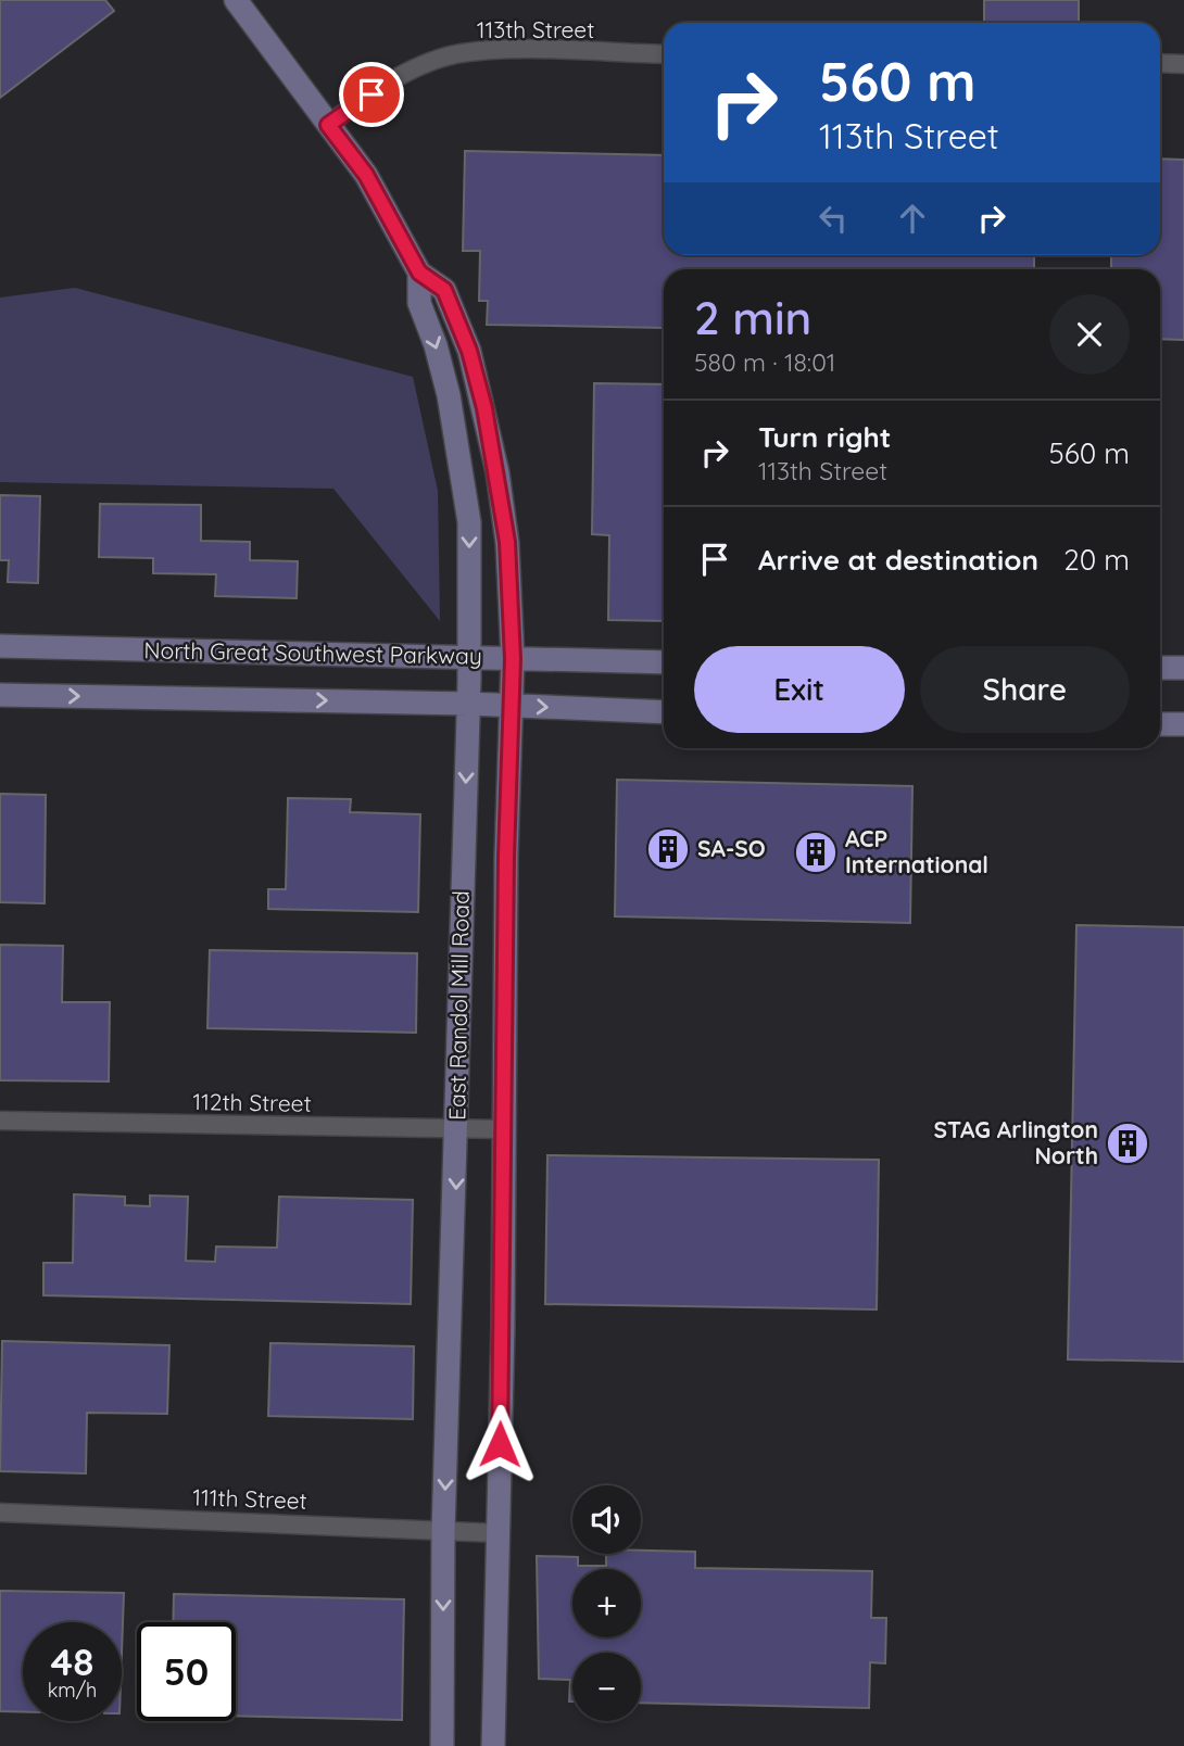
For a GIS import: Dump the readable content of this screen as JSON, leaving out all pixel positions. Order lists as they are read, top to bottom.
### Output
{
  "streets": {
    "main road": ["North Great Southwest Parkway", "East Randol Mill Road"],
    "street": ["113th Street", "112th Street", "111th Street"]
  },
  "crossings": [
    ["113th Street", "East Randol Mill Road"],
    ["North Great Southwest Parkway", "East Randol Mill Road"],
    ["East Randol Mill Road", "112th Street"],
    ["East Randol Mill Road", "111th Street"]
  ],
  "places": {
    "building": ["SA-SO", "ACP International", "STAG Arlington North"]
  },
  "page": {
    "turn": ["560 m", "113th Street"],
    "heading": ["2 min", "580 m · 18:01"],
    "list": [
      {
        "name": "Turn right",
        "note": "113th Street",
        "value": "560 m"
      },
      {
        "name": "Arrive at destination",
        "value": "20 m"
      }
    ],
    "buttons": ["Exit", "Share"],
    "map_buttons": ["+", "−"],
    "speed": "48 km/h",
    "limit": "50"
  }
}
